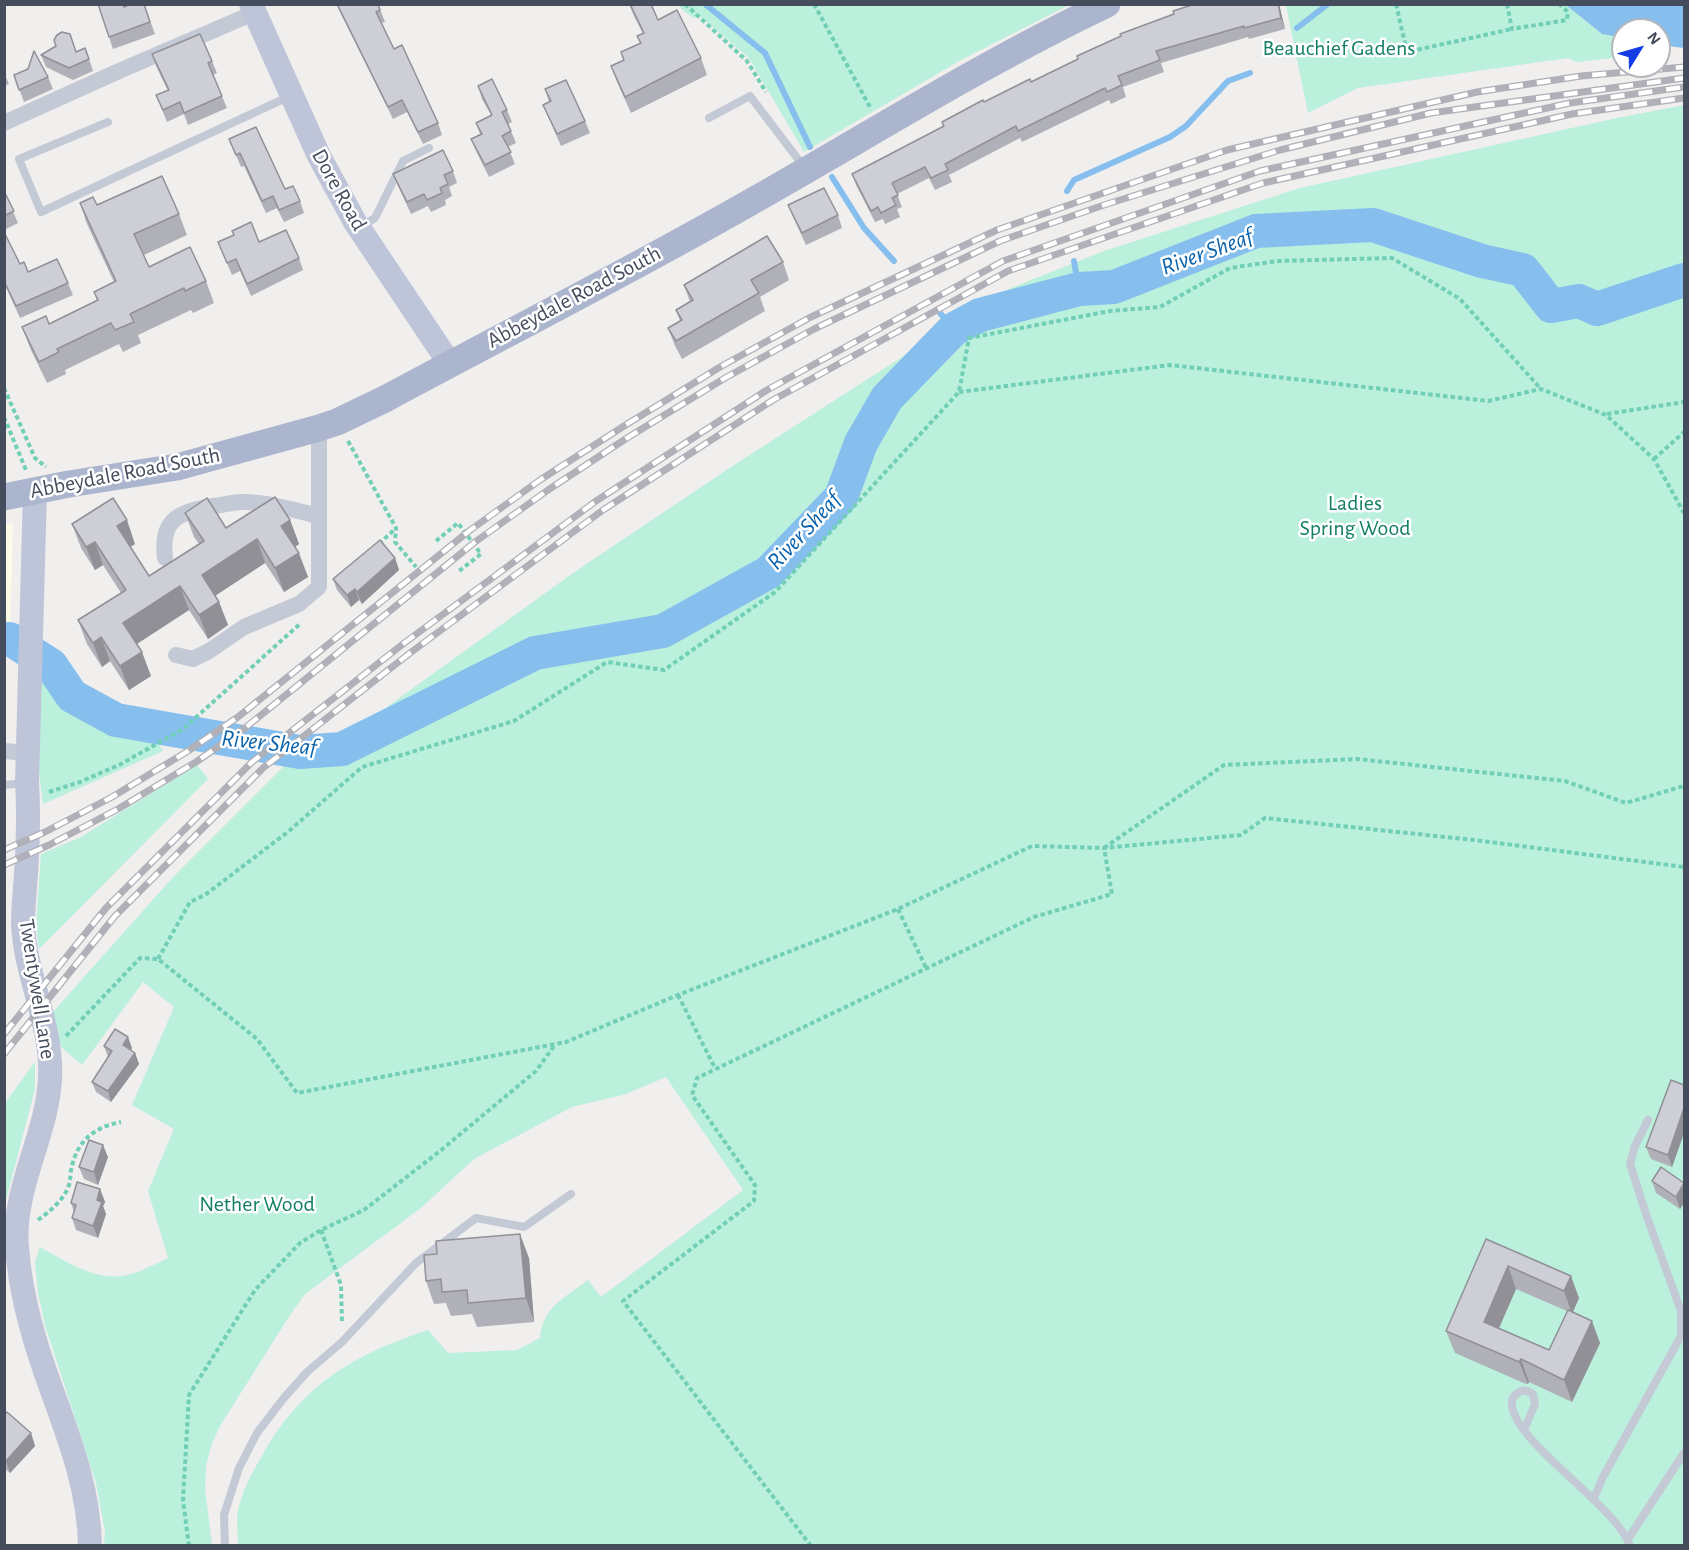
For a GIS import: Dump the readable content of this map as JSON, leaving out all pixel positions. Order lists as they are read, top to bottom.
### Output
{
  "streets": {
    "main road": ["Abbeydale Road South"],
    "street": ["Dore Road", "Twentywell Lane"]
  },
  "crossings": [
    ["Dore Road", "Abbeydale Road South"],
    ["Abbeydale Road South", "Twentywell Lane"]
  ],
  "water": ["River Sheaf"],
  "parks": ["Beauchief Gadens", "Ladies Spring Wood", "Nether Wood"],
  "north": "top right"
}
